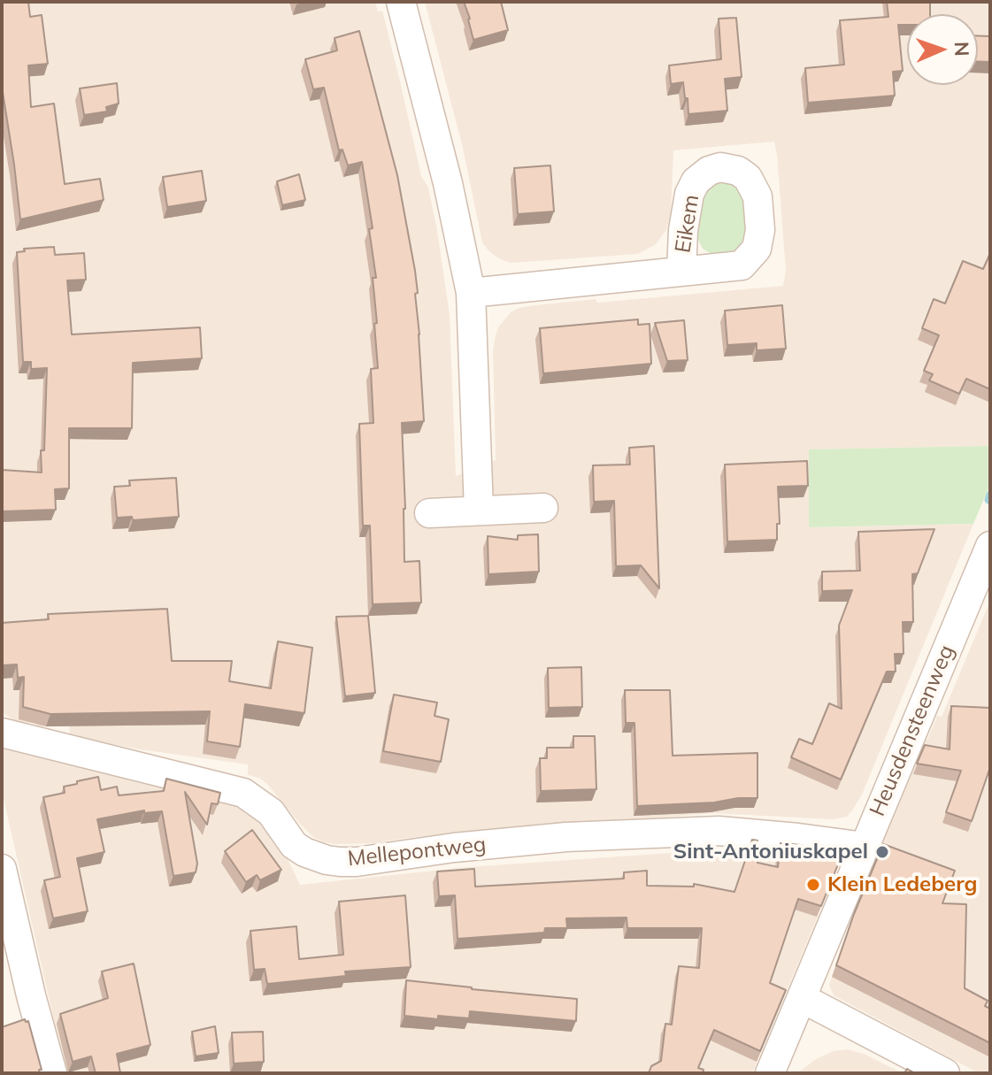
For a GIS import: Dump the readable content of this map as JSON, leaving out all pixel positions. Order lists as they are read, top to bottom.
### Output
{
  "streets": {
    "street": ["Eikem", "Heusdensteenweg", "Mellepontweg"]
  },
  "crossings": [
    ["Heusdensteenweg", "Mellepontweg"]
  ],
  "places": ["Sint-Antoniuskapel", "Klein Ledeberg"],
  "north": "right"
}
